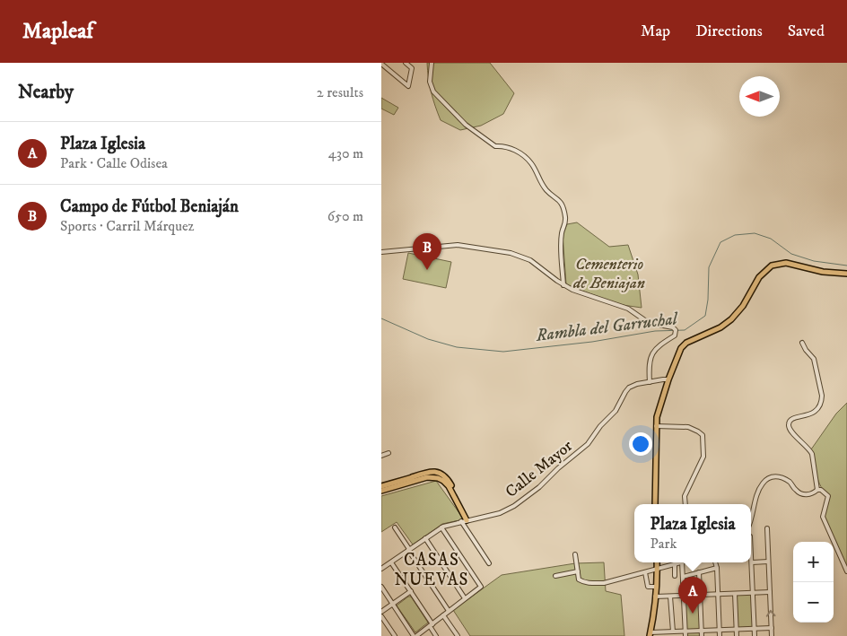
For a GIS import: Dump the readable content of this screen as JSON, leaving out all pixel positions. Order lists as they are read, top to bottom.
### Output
{
  "streets": {
    "street": ["Calle Mayor"]
  },
  "districts": ["CASAS NUEVAS"],
  "water": ["Rambla del Garruchal"],
  "parks": ["Cementerio de Beniajan"],
  "north": "left",
  "page": {
    "header": "Mapleaf",
    "nav": ["Map", "Directions", "Saved"],
    "heading": ["Nearby", "2 results"],
    "list": [
      {
        "mark": "A",
        "name": "Plaza Iglesia",
        "note": "Park · Calle Odisea",
        "value": "430 m"
      },
      {
        "mark": "B",
        "name": "Campo de Fútbol Beniaján",
        "note": "Sports · Carril Márquez",
        "value": "650 m"
      }
    ],
    "pins": ["B", "A"],
    "popup": ["Plaza Iglesia", "Park"],
    "map_buttons": ["+", "−"]
  }
}
